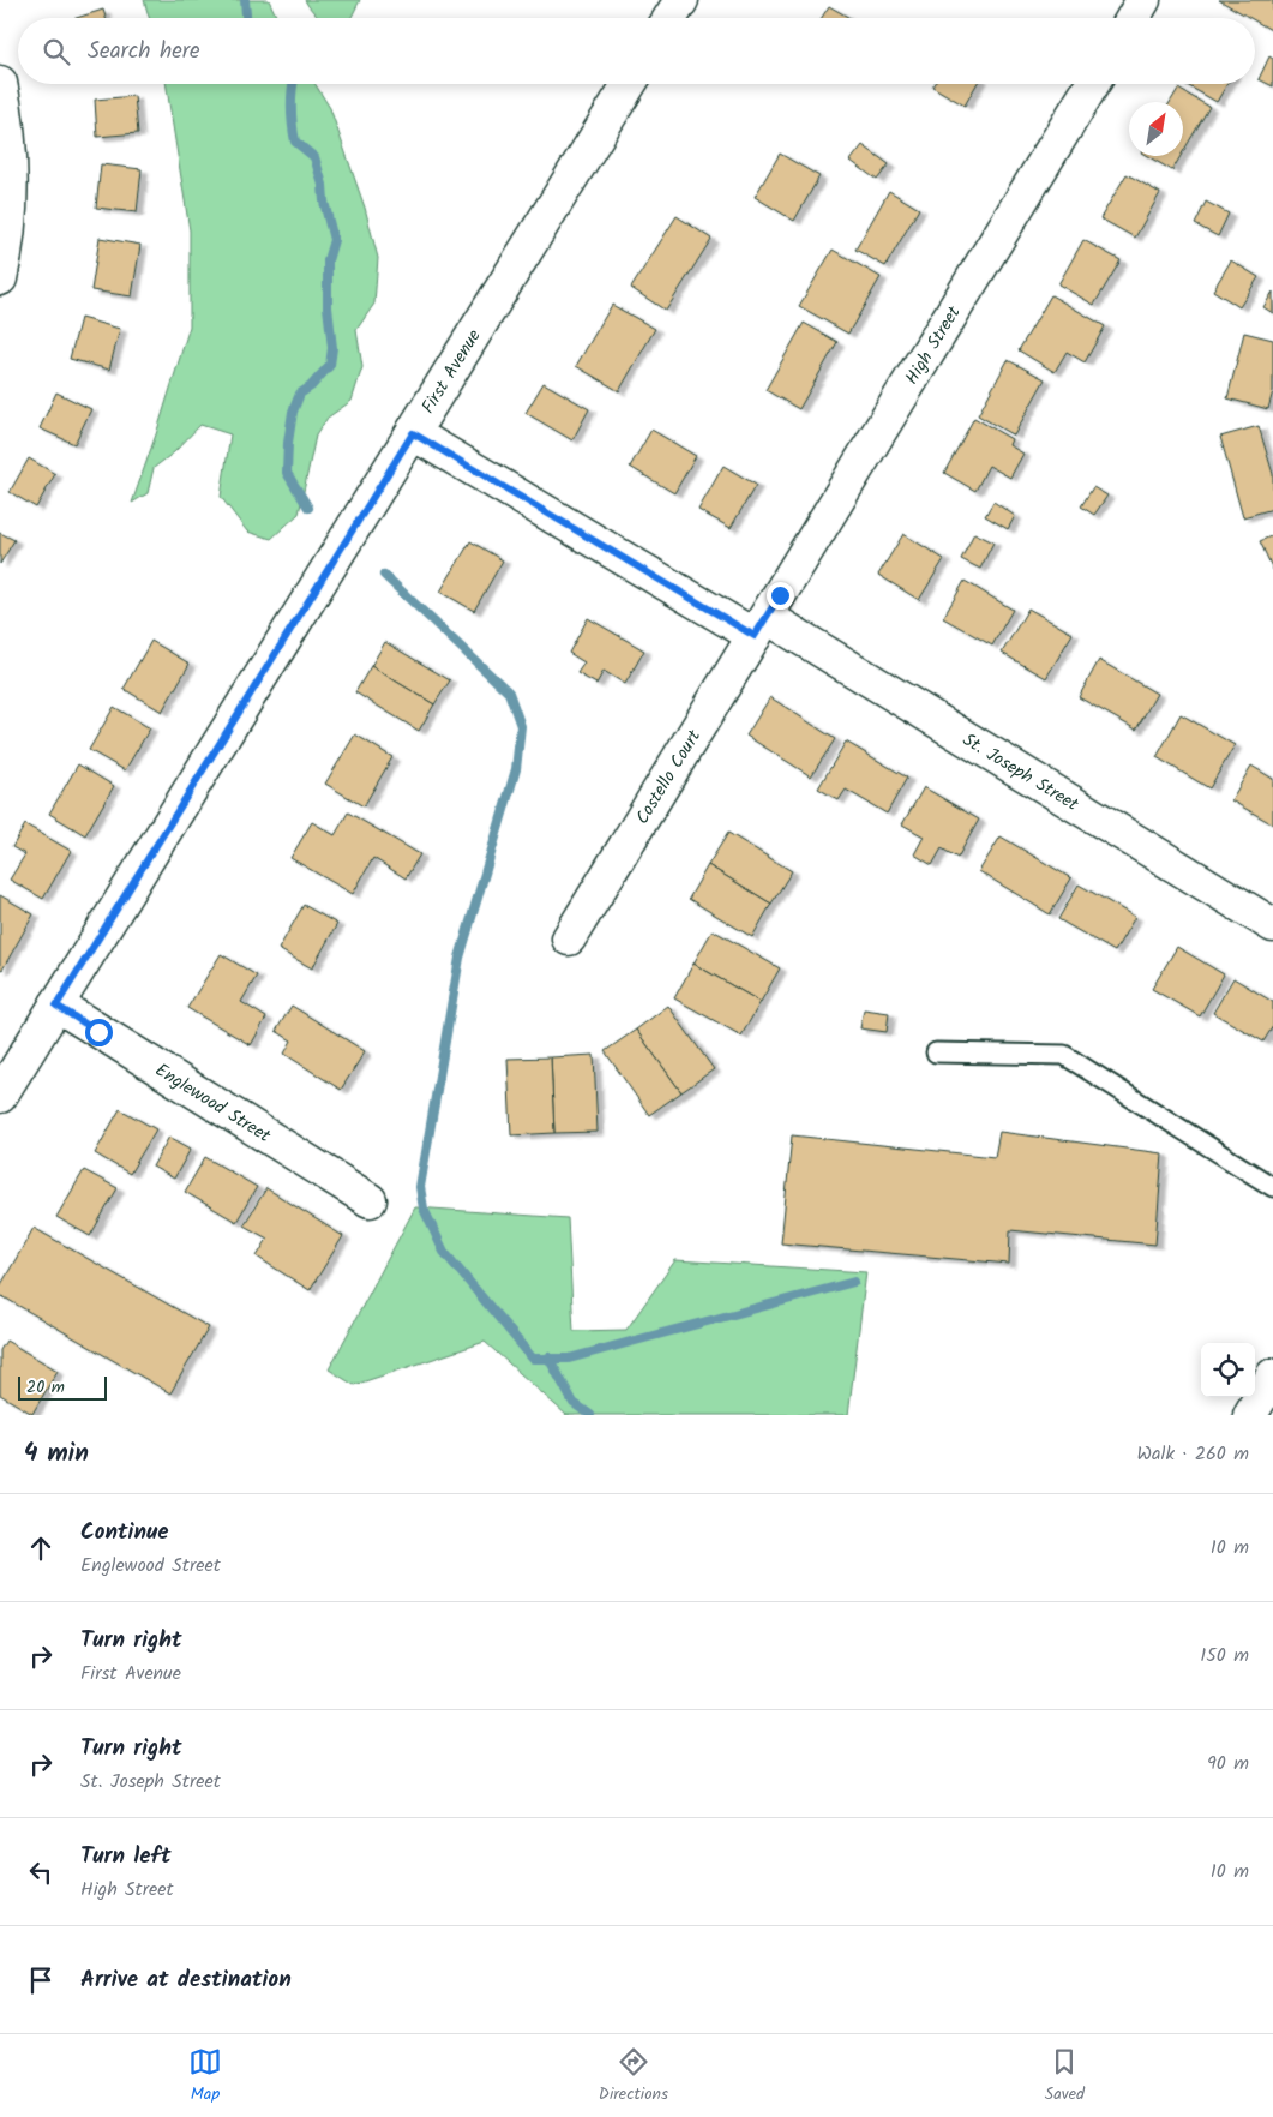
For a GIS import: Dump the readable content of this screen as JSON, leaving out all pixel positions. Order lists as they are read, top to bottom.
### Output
{
  "streets": {
    "street": [
      "High Street",
      "First Avenue",
      "St. Joseph Street",
      "Costello Court",
      "Englewood Street"
    ]
  },
  "crossings": [
    ["High Street", "St. Joseph Street"],
    ["High Street", "Costello Court"],
    ["First Avenue", "St. Joseph Street"],
    ["First Avenue", "Englewood Street"],
    ["St. Joseph Street", "Costello Court"]
  ],
  "scale_bar": "20 m",
  "north": "top right",
  "page": {
    "search": "Search here",
    "scale": "20 m",
    "heading": ["4 min", "Walk · 260 m"],
    "list": [
      ["Continue", "Englewood Street", "10 m"],
      ["Turn right", "First Avenue", "150 m"],
      ["Turn right", "St. Joseph Street", "90 m"],
      ["Turn left", "High Street", "10 m"],
      "Arrive at destination"
    ],
    "nav": ["Map", "Directions", "Saved"]
  }
}
